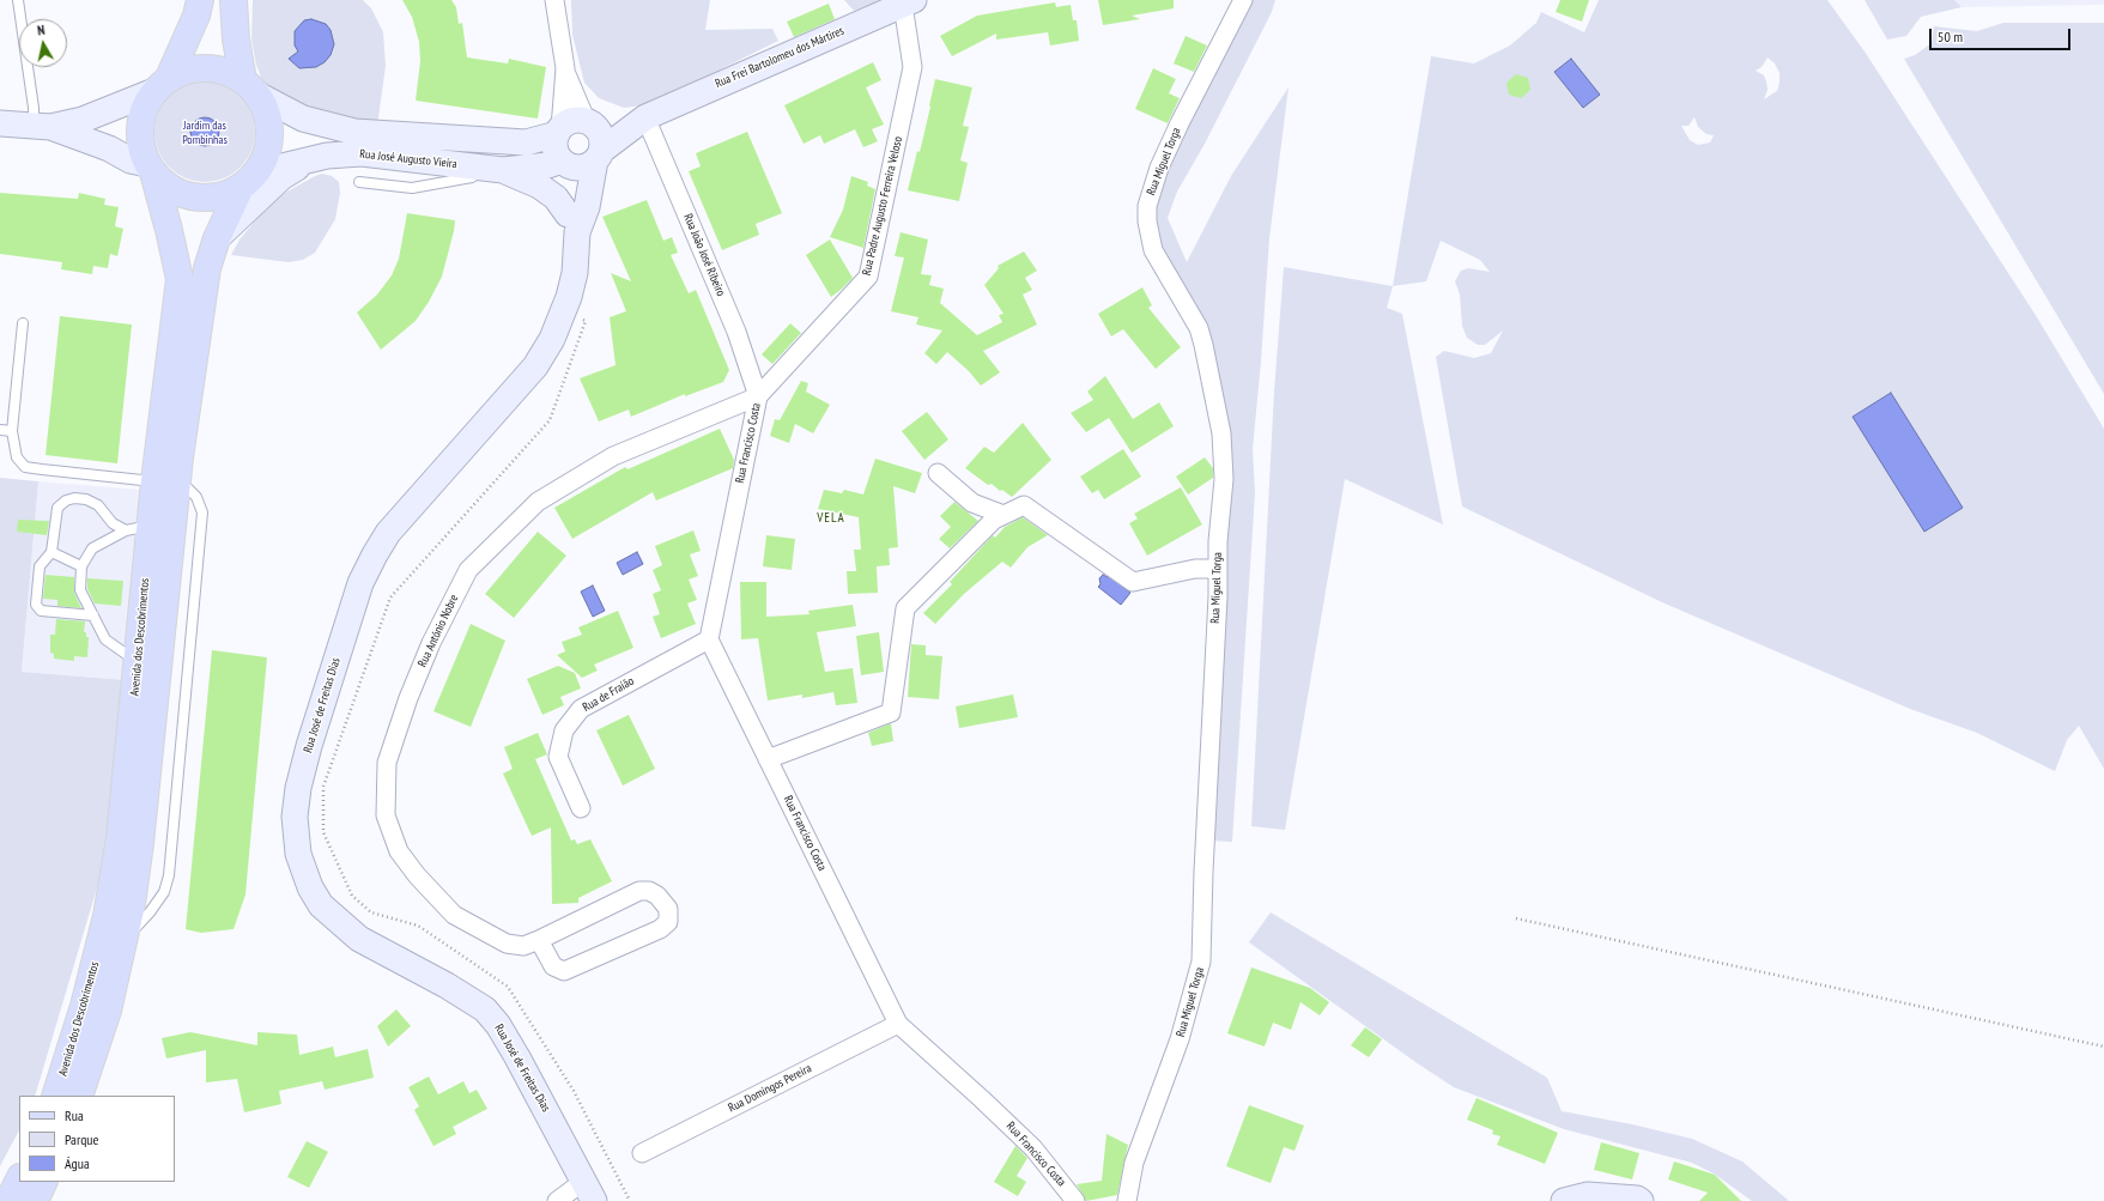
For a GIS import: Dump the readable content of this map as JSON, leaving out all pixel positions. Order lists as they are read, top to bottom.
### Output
{
  "streets": {
    "main road": [
      "Rua Frei Bartolomeu dos Mártires",
      "Rua José Augusto Vieira",
      "Avenida dos Descobrimentos",
      "Rua José de Freitas Dias"
    ],
    "street": [
      "Rua Miguel Torga",
      "Rua Padre Augusto Ferreira Veloso",
      "Rua João José Ribeiro",
      "Rua Francisco Costa",
      "Rua António Nobre",
      "Rua de Fraião",
      "Rua Domingos Pereira"
    ]
  },
  "crossings": [
    ["Rua Frei Bartolomeu dos Mártires", "Rua José Augusto Vieira"],
    ["Rua Frei Bartolomeu dos Mártires", "Rua Padre Augusto Ferreira Veloso"],
    ["Rua Frei Bartolomeu dos Mártires", "Rua João José Ribeiro"],
    ["Rua Frei Bartolomeu dos Mártires", "Rua José de Freitas Dias"],
    ["Rua José Augusto Vieira", "Avenida dos Descobrimentos"],
    ["Rua José Augusto Vieira", "Rua José de Freitas Dias"],
    ["Rua Padre Augusto Ferreira Veloso", "Rua João José Ribeiro"],
    ["Rua Padre Augusto Ferreira Veloso", "Rua Francisco Costa"],
    ["Rua Padre Augusto Ferreira Veloso", "Rua António Nobre"],
    ["Rua João José Ribeiro", "Rua Francisco Costa"],
    ["Rua João José Ribeiro", "Rua António Nobre"],
    ["Rua Francisco Costa", "Rua António Nobre"],
    ["Rua Francisco Costa", "Rua de Fraião"],
    ["Rua Francisco Costa", "Rua Domingos Pereira"]
  ],
  "districts": ["VELA"],
  "parks": ["Jardim das Pombinhas"],
  "legend": ["Rua", "Parque", "Água"],
  "scale_bar": "50 m",
  "north": "top"
}
